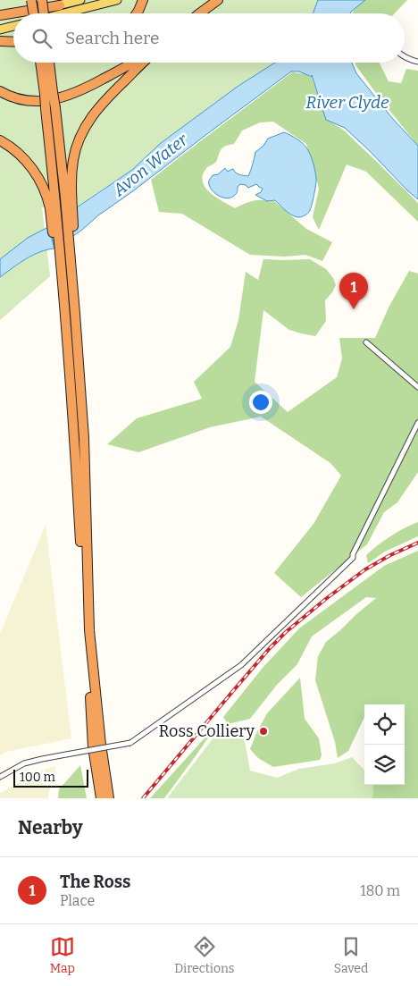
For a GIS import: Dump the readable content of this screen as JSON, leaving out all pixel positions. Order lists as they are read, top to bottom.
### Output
{
  "water": ["River Clyde", "Avon Water"],
  "places": ["Ross Colliery"],
  "scale_bar": "100 m",
  "page": {
    "search": "Search here",
    "pins": "1",
    "scale": "100 m",
    "heading": "Nearby",
    "list": [
      {
        "mark": "1",
        "name": "The Ross",
        "note": "Place",
        "value": "180 m"
      }
    ],
    "nav": ["Map", "Directions", "Saved"]
  }
}
